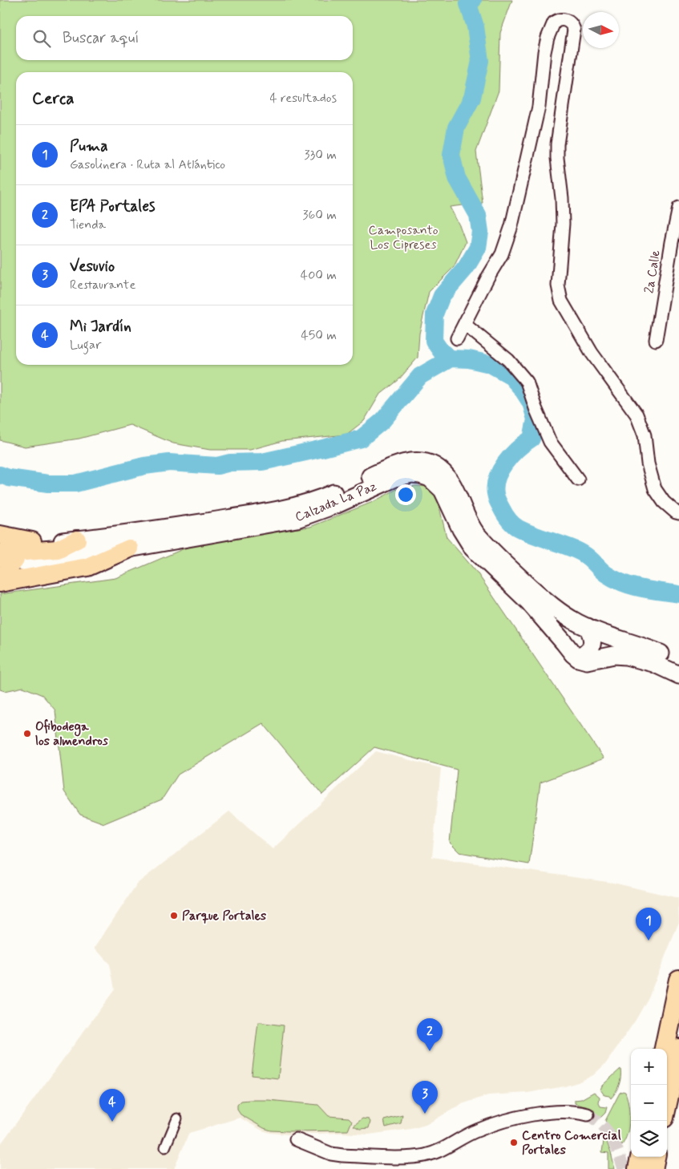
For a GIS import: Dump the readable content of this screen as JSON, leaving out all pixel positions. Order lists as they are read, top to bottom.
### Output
{
  "streets": {
    "main road": ["Calzada La Paz"],
    "street": ["2a Calle"]
  },
  "parks": ["Camposanto Los Cipreses"],
  "places": ["Ofibodega los almendros", "Parque Portales", "Centro Comercial Portales"],
  "north": "right",
  "page": {
    "search": "Buscar aquí",
    "heading": ["Cerca", "4 resultados"],
    "list": [
      {
        "mark": "1",
        "name": "Puma",
        "note": "Gasolinera · Ruta al Atlántico",
        "value": "330 m"
      },
      {
        "mark": "2",
        "name": "EPA Portales",
        "note": "Tienda",
        "value": "360 m"
      },
      {
        "mark": "3",
        "name": "Vesuvio",
        "note": "Restaurante",
        "value": "400 m"
      },
      {
        "mark": "4",
        "name": "Mi Jardín",
        "note": "Lugar",
        "value": "450 m"
      }
    ],
    "pins": [
      "1",
      "2",
      "3",
      "4"
    ],
    "map_buttons": ["+", "−"]
  }
}
